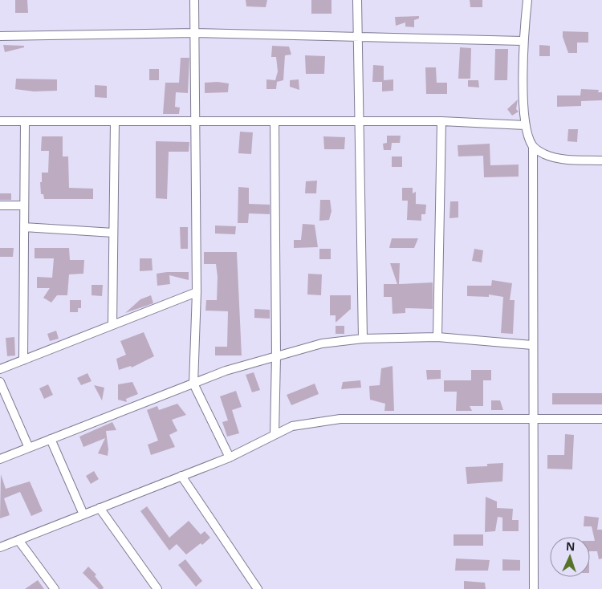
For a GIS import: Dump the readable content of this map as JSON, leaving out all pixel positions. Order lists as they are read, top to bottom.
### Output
{
  "north": "top"
}
